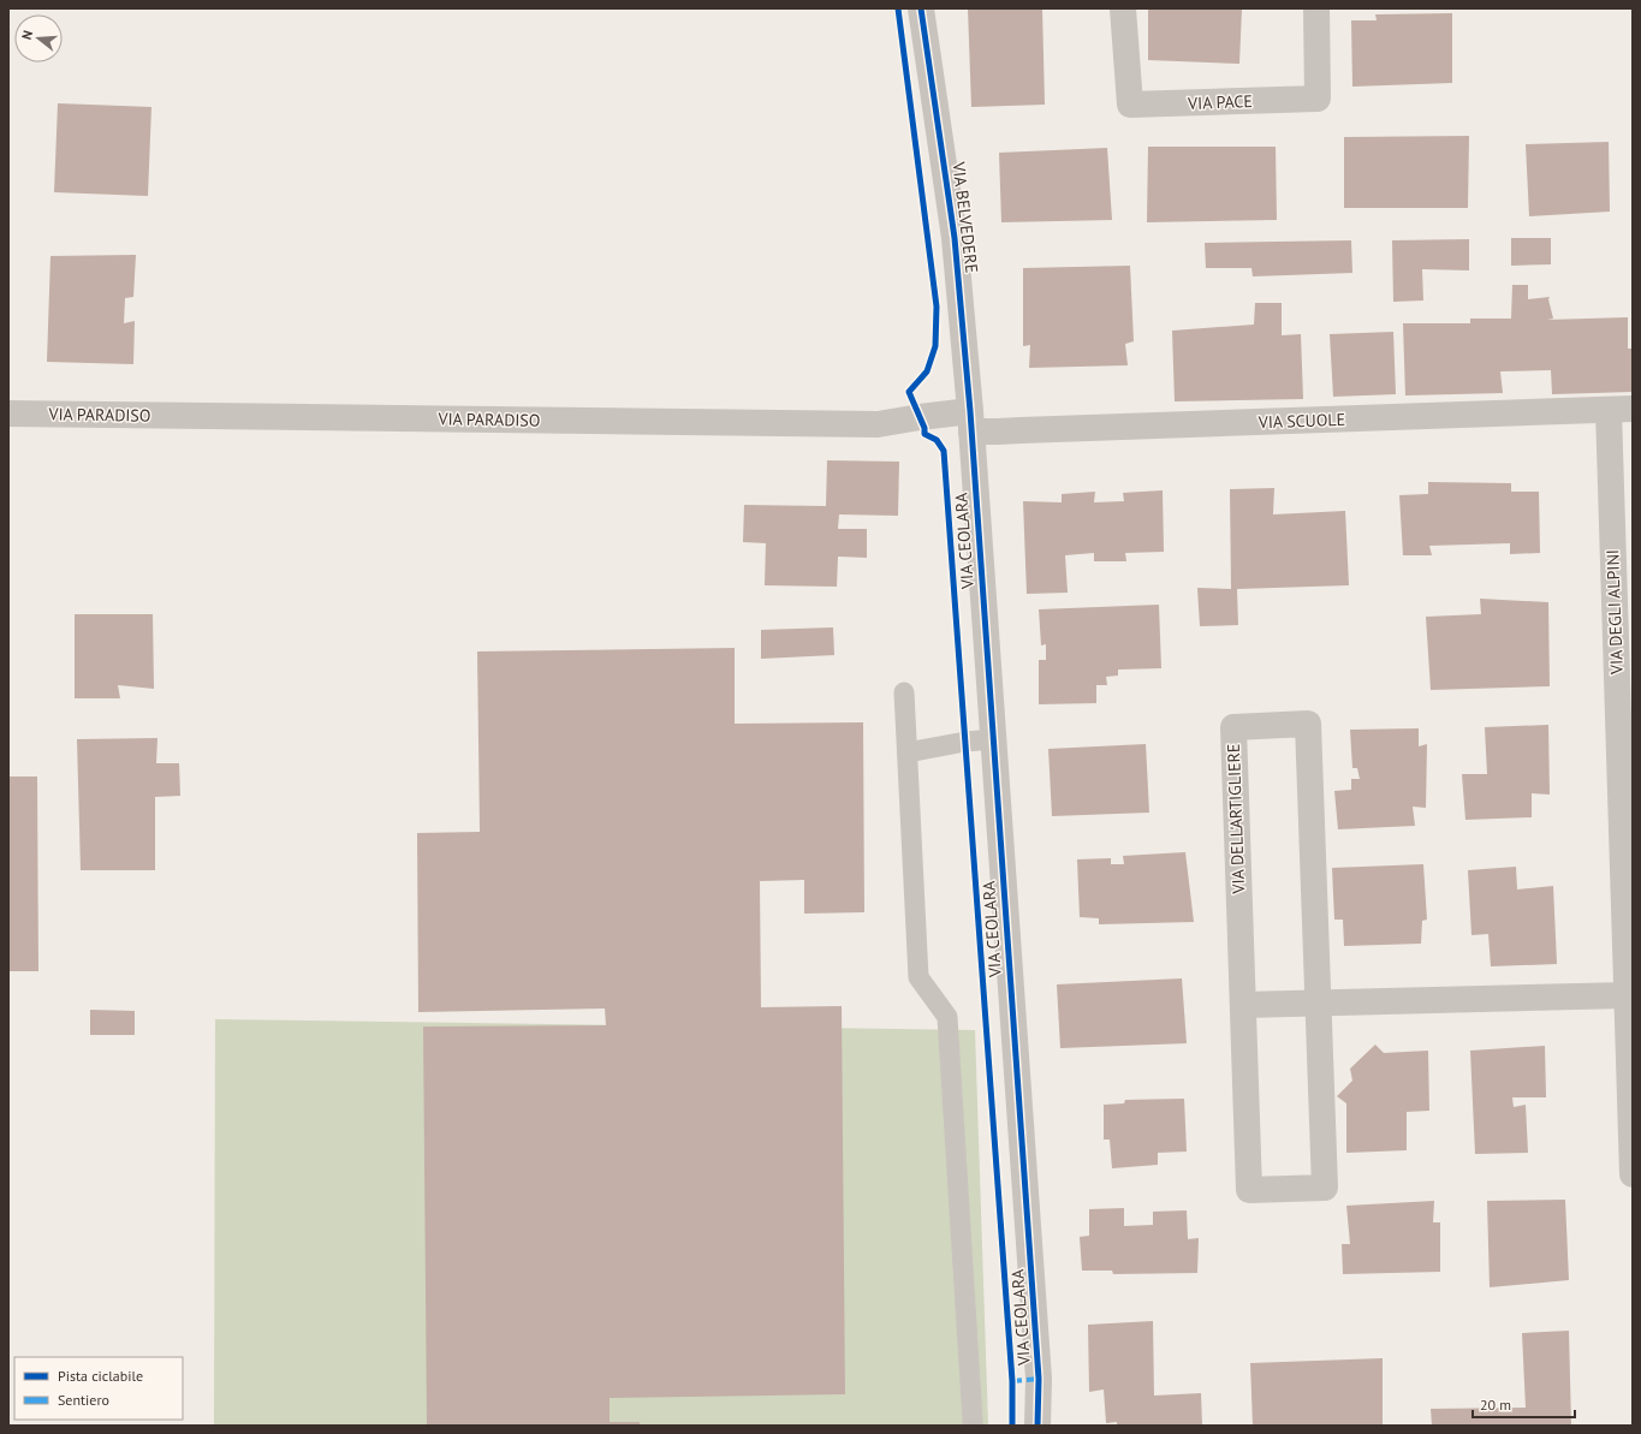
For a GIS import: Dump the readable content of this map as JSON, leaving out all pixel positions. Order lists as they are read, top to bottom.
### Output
{
  "streets": {
    "street": [
      "VIA PACE",
      "VIA BELVEDERE",
      "VIA PARADISO",
      "VIA SCUOLE",
      "VIA CEOLARA",
      "VIA DEGLI ALPINI",
      "VIA DELL'ARTIGLIERE"
    ]
  },
  "crossings": [
    ["VIA BELVEDERE", "VIA PARADISO"],
    ["VIA BELVEDERE", "VIA SCUOLE"],
    ["VIA BELVEDERE", "VIA CEOLARA"],
    ["VIA PARADISO", "VIA SCUOLE"],
    ["VIA PARADISO", "VIA CEOLARA"],
    ["VIA SCUOLE", "VIA CEOLARA"],
    ["VIA SCUOLE", "VIA DEGLI ALPINI"]
  ],
  "legend": ["Pista ciclabile", "Sentiero"],
  "scale_bar": "20 m",
  "north": "left"
}
